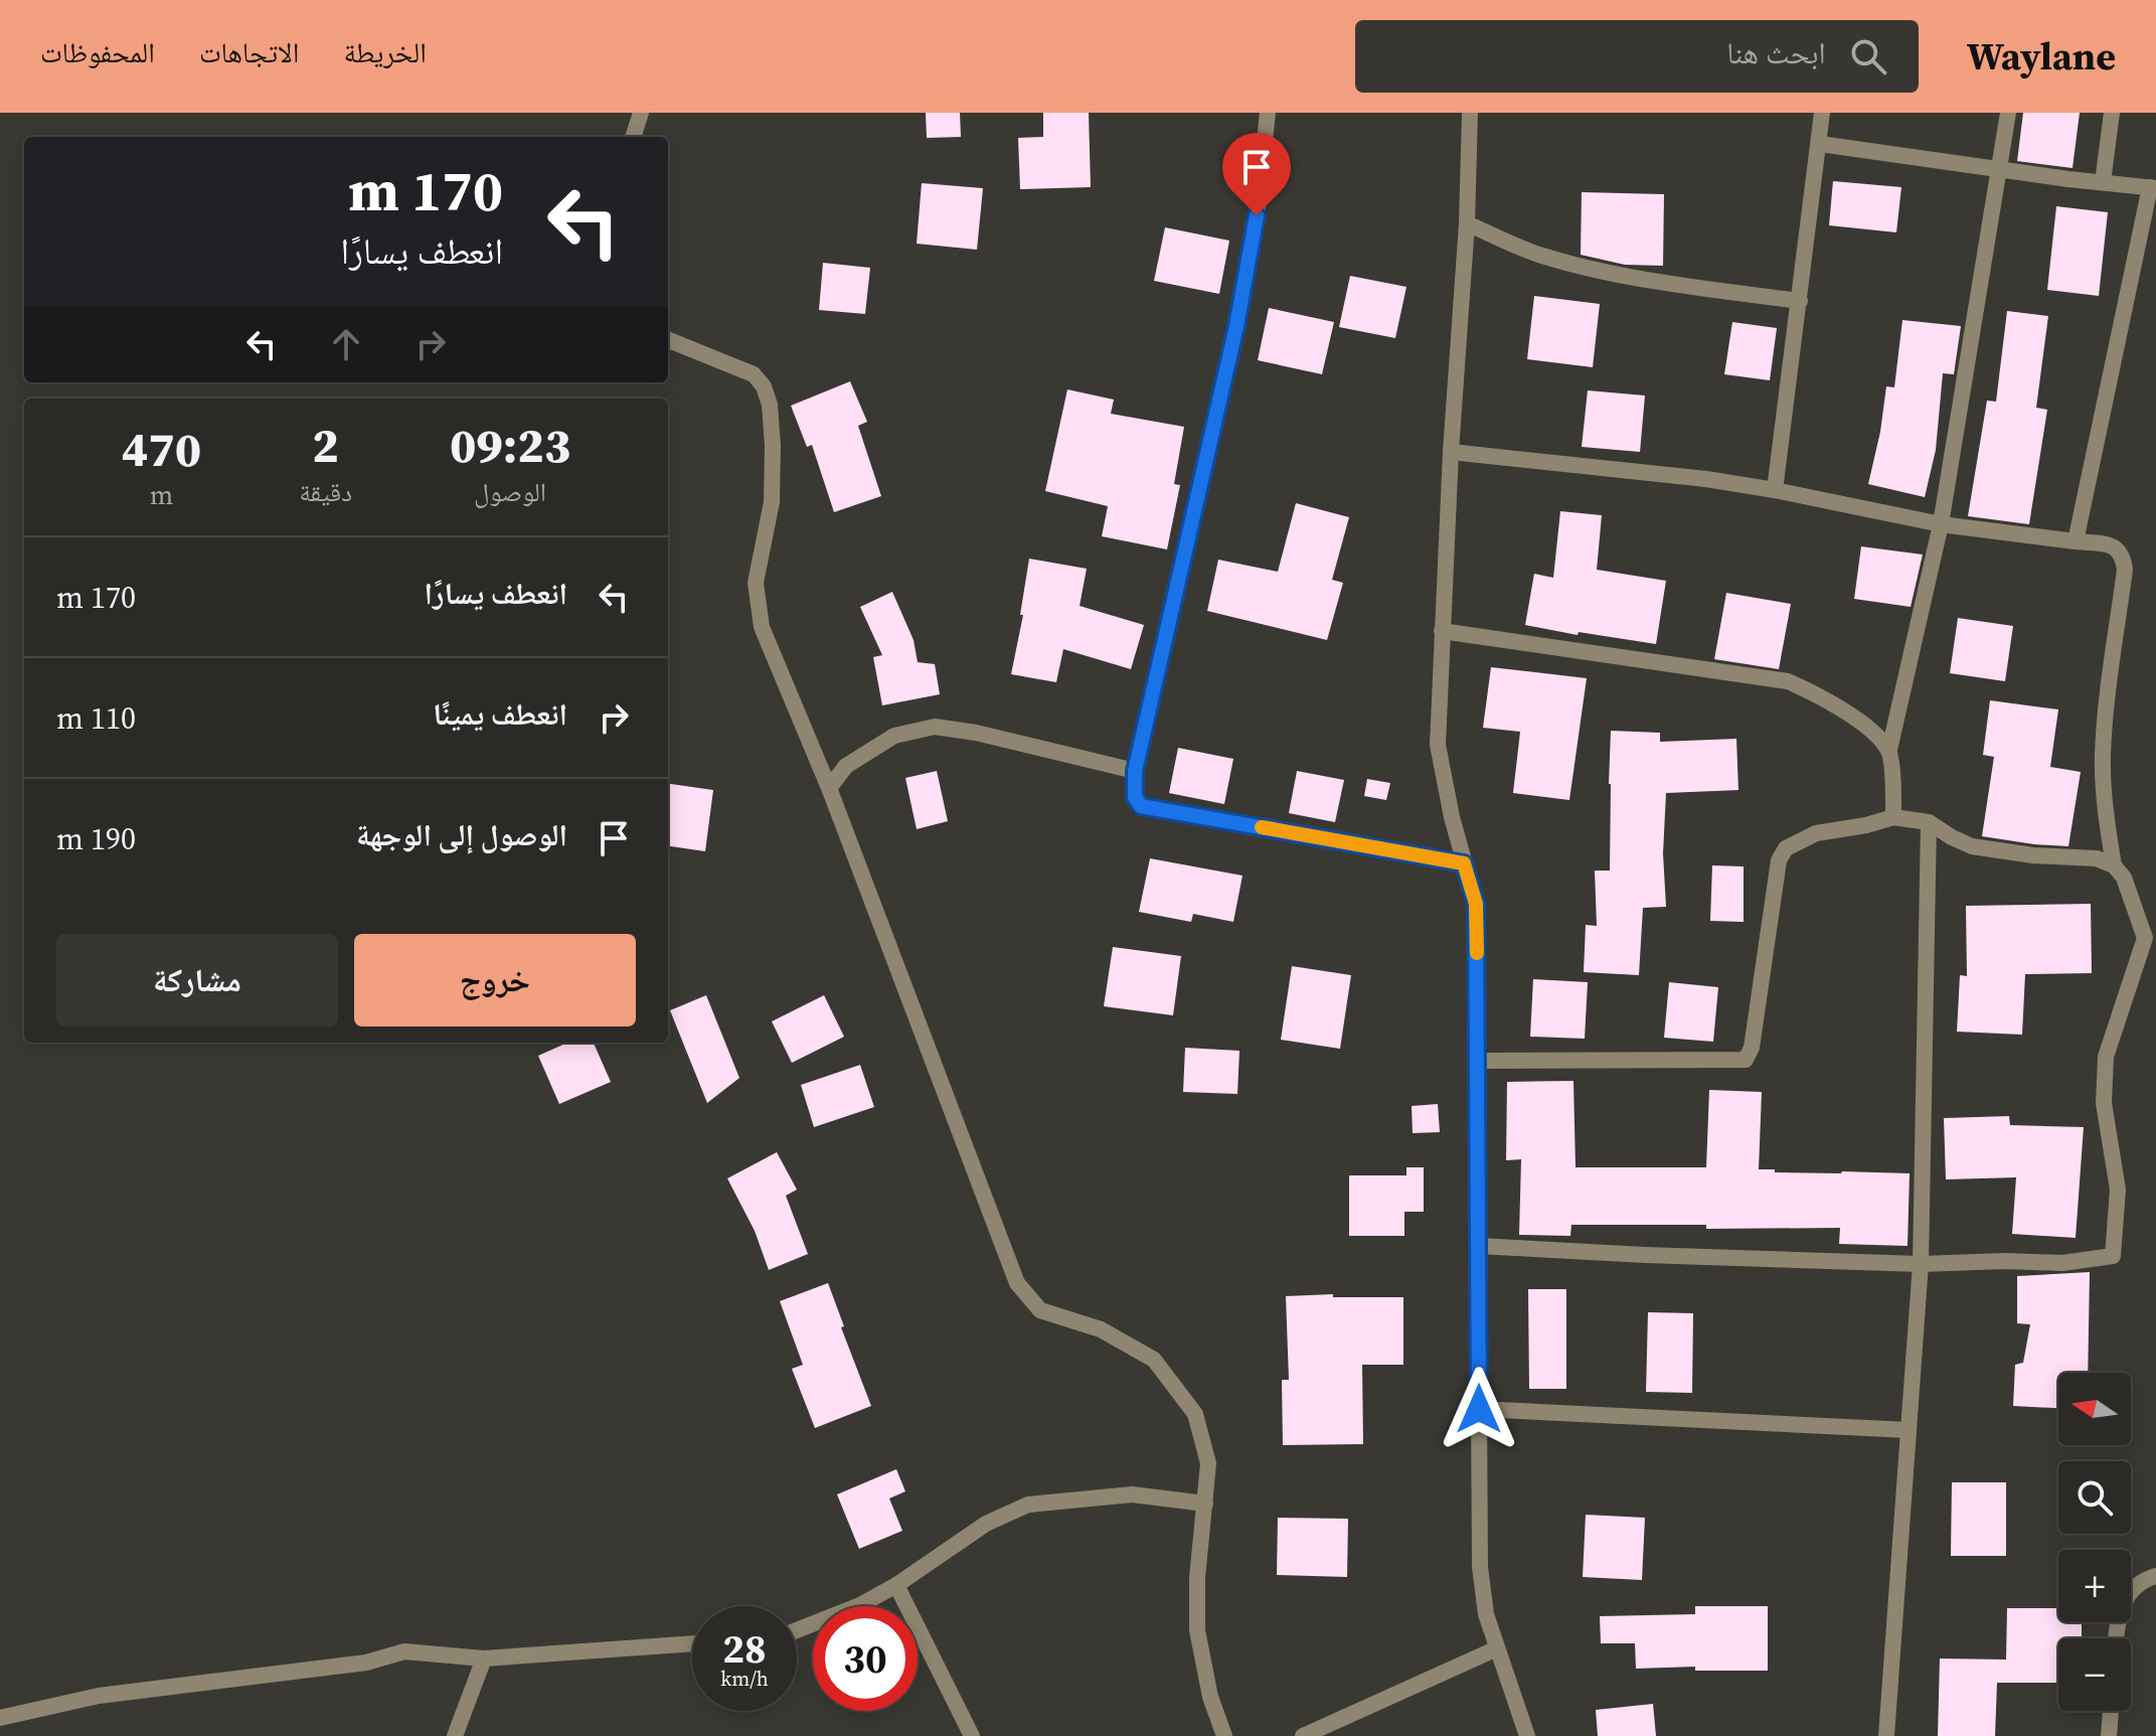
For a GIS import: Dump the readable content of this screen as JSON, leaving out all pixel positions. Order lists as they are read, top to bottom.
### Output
{
  "north": "left",
  "page": {
    "header": "Waylane",
    "search": "ابحث هنا",
    "nav": ["الخريطة", "الاتجاهات", "المحفوظات"],
    "turn": ["170 m", "انعطف يسارًا"],
    "eta": [
      "09:23",
      "الوصول",
      "2",
      "دقيقة",
      "470",
      "m"
    ],
    "list": [
      {
        "name": "انعطف يسارًا",
        "value": "170 m"
      },
      {
        "name": "انعطف يمينًا",
        "value": "110 m"
      },
      {
        "name": "الوصول إلى الوجهة",
        "value": "190 m"
      }
    ],
    "buttons": ["خروج", "مشاركة"],
    "map_buttons": ["+", "−"],
    "speed": "28 km/h",
    "limit": "30"
  }
}
